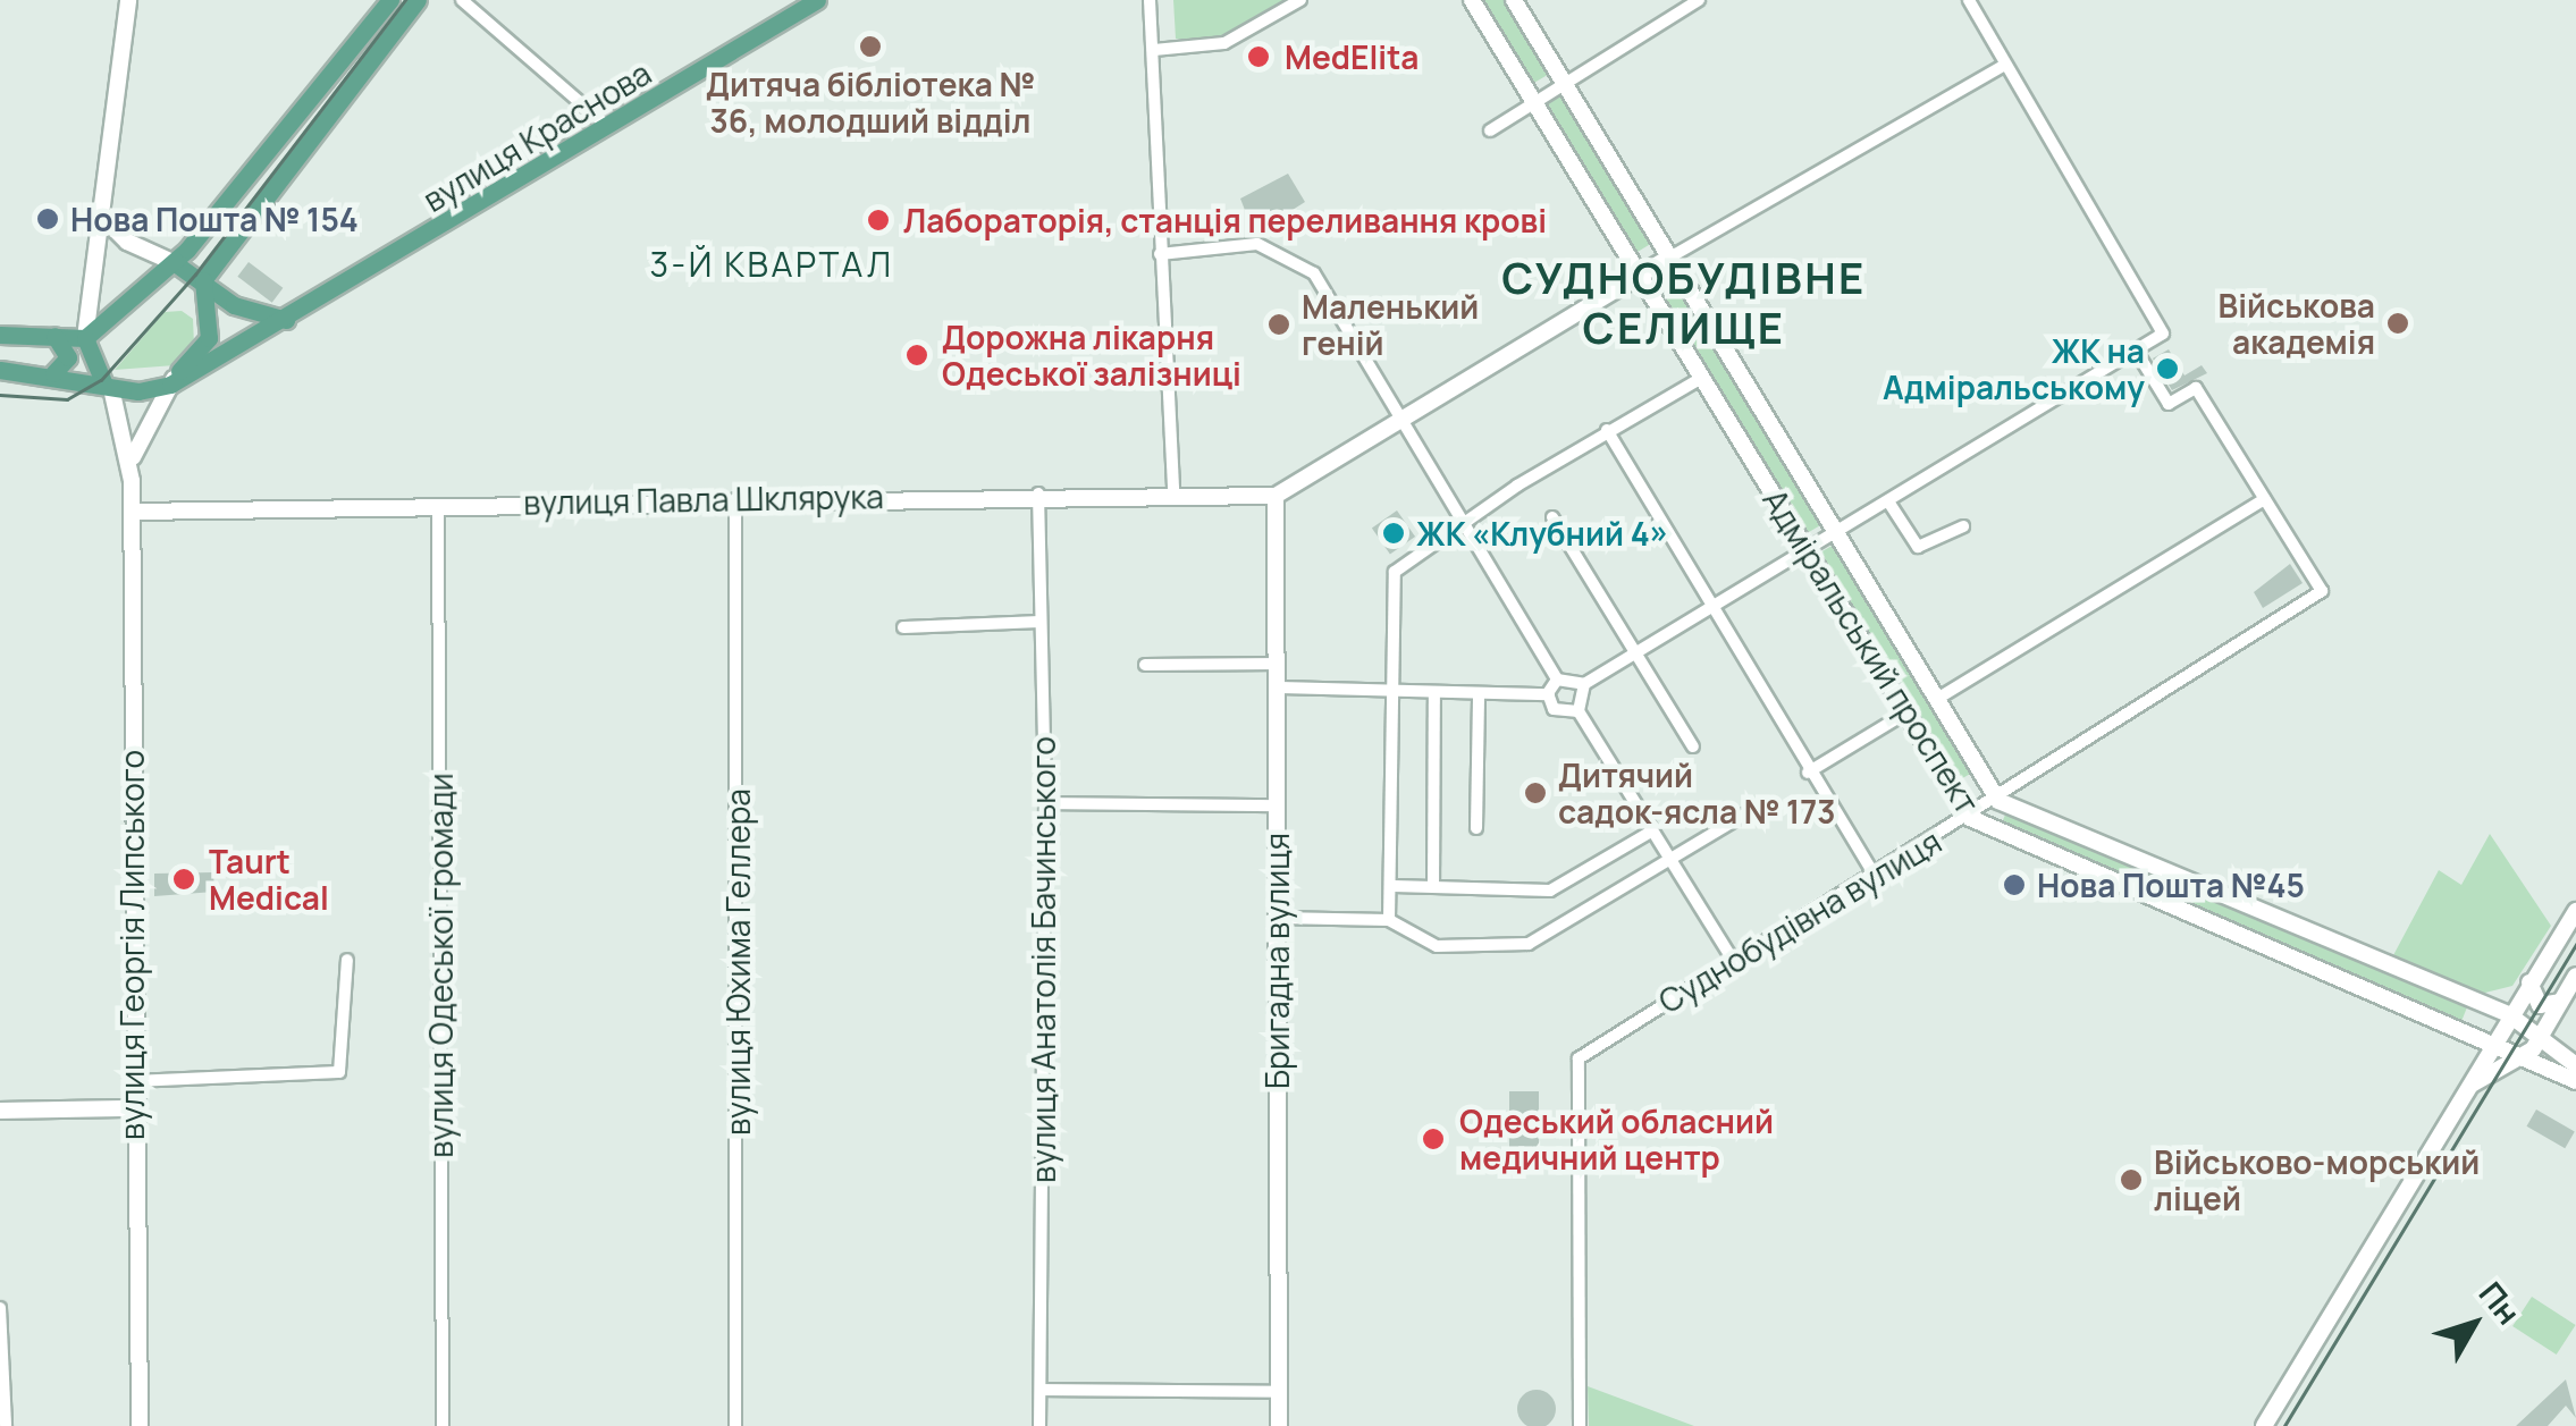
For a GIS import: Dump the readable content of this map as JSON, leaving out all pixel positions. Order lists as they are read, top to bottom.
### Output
{
  "streets": {
    "main road": [
      "вулиця Краснова",
      "вулиця Павла Шклярука",
      "Адміральський проспект",
      "вулиця Георгія Липського",
      "Бригадна вулиця"
    ],
    "street": [
      "Суднобудівна вулиця",
      "вулиця Анатолія Бачинського",
      "вулиця Юхима Геллера",
      "вулиця Одеської громади"
    ]
  },
  "crossings": [
    ["вулиця Краснова", "вулиця Георгія Липського"],
    ["вулиця Павла Шклярука", "вулиця Георгія Липського"],
    ["вулиця Павла Шклярука", "вулиця Анатолія Бачинського"],
    ["вулиця Павла Шклярука", "Бригадна вулиця"],
    ["вулиця Павла Шклярука", "вулиця Юхима Геллера"],
    ["вулиця Павла Шклярука", "вулиця Одеської громади"],
    ["Адміральський проспект", "Суднобудівна вулиця"]
  ],
  "districts": ["3-Й КВАРТАЛ", "СУДНОБУДІВНЕ СЕЛИЩЕ"],
  "places": [
    "Дитяча бібліотека № 36, молодший відділ",
    "MedElita",
    "Нова Пошта № 154",
    "Лабораторія, станція переливання крові",
    "Військова академія",
    "Маленький геній",
    "Дорожна лікарня Одеської залізниці",
    "ЖК на Адміральському",
    "ЖК «Клубний 4»",
    "Дитячий садок-ясла № 173",
    "Taurt Medical",
    "Нова Пошта №45",
    "Одеський обласний медичний центр",
    "Військово-морський ліцей"
  ],
  "north": "top right"
}
